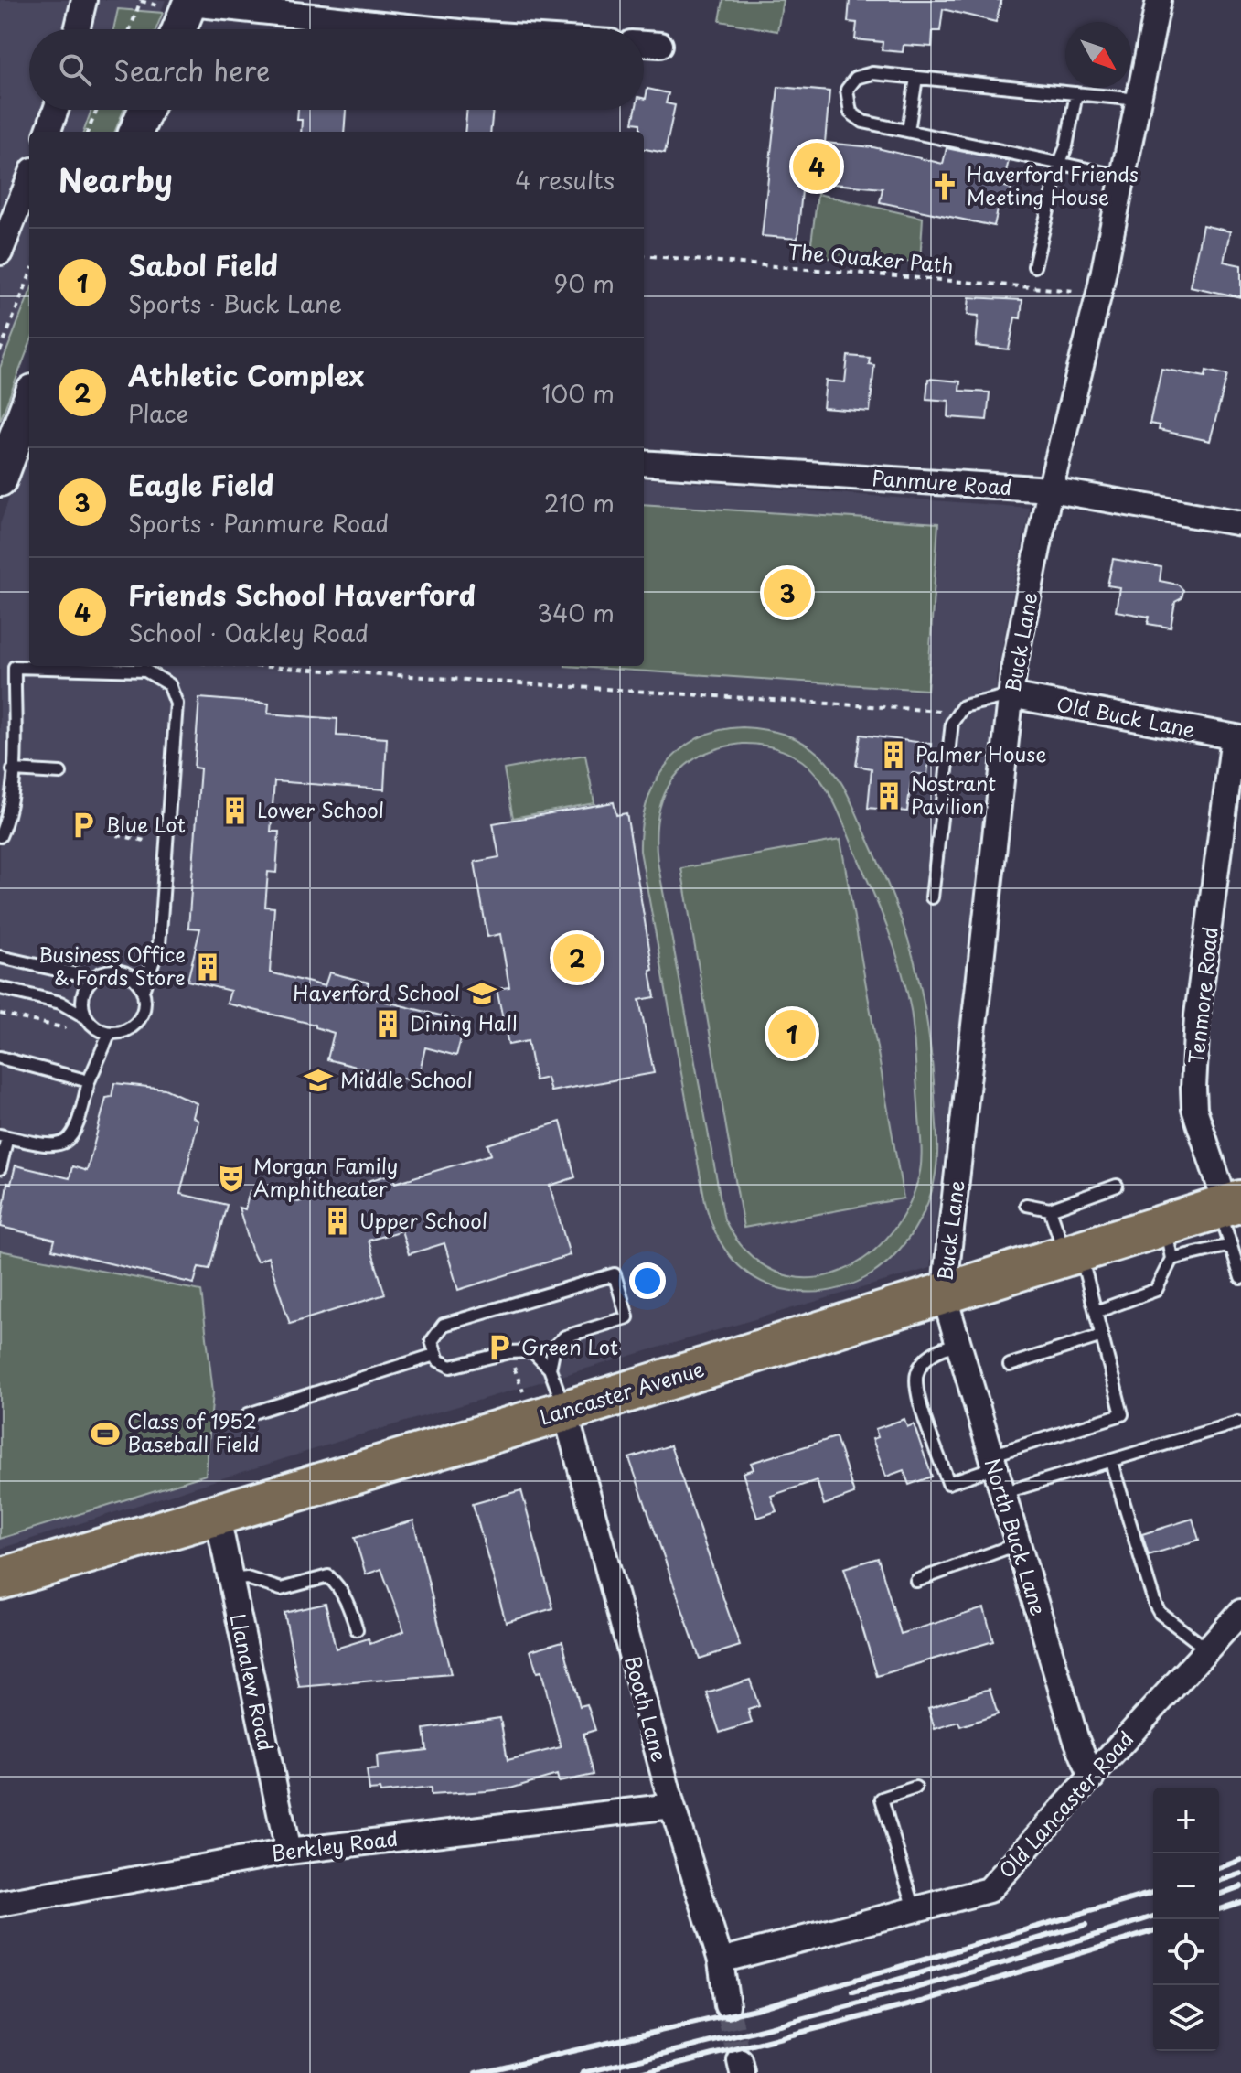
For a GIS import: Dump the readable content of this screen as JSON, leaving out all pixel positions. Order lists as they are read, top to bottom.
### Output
{
  "streets": {
    "highway": ["Lancaster Avenue"],
    "street": [
      "Panmure Road",
      "Buck Lane",
      "Old Buck Lane",
      "Tenmore Road",
      "North Buck Lane",
      "Llanalew Road",
      "Booth Lane",
      "Old Lancaster Road",
      "Berkley Road"
    ],
    "path": ["The Quaker Path"]
  },
  "crossings": [
    ["The Quaker Path", "Buck Lane"],
    ["Panmure Road", "Buck Lane"],
    ["Buck Lane", "Old Buck Lane"],
    ["Buck Lane", "Lancaster Avenue"],
    ["Buck Lane", "North Buck Lane"],
    ["Old Buck Lane", "Tenmore Road"],
    ["Tenmore Road", "Lancaster Avenue"],
    ["Lancaster Avenue", "North Buck Lane"],
    ["Lancaster Avenue", "Llanalew Road"],
    ["Lancaster Avenue", "Booth Lane"],
    ["North Buck Lane", "Old Lancaster Road"],
    ["Llanalew Road", "Berkley Road"],
    ["Booth Lane", "Old Lancaster Road"],
    ["Booth Lane", "Berkley Road"]
  ],
  "places": {
    "church": ["Haverford Friends Meeting House"],
    "building": [
      "Palmer House",
      "Nostrant Pavilion",
      "Lower School",
      "Business Office & Fords Store",
      "Dining Hall",
      "Upper School"
    ],
    "parking": ["Blue Lot", "Green Lot"],
    "school or university": ["Haverford School", "Middle School"],
    "theatre": ["Morgan Family Amphitheater"],
    "sports": ["Class of 1952 Baseball Field"]
  },
  "north": "bottom right",
  "page": {
    "search": "Search here",
    "heading": ["Nearby", "4 results"],
    "pins": [
      "4",
      "3",
      "2",
      "1"
    ],
    "list": [
      {
        "mark": "1",
        "name": "Sabol Field",
        "note": "Sports · Buck Lane",
        "value": "90 m"
      },
      {
        "mark": "2",
        "name": "Athletic Complex",
        "note": "Place",
        "value": "100 m"
      },
      {
        "mark": "3",
        "name": "Eagle Field",
        "note": "Sports · Panmure Road",
        "value": "210 m"
      },
      {
        "mark": "4",
        "name": "Friends School Haverford",
        "note": "School · Oakley Road",
        "value": "340 m"
      }
    ],
    "map_buttons": ["+", "−"]
  }
}
